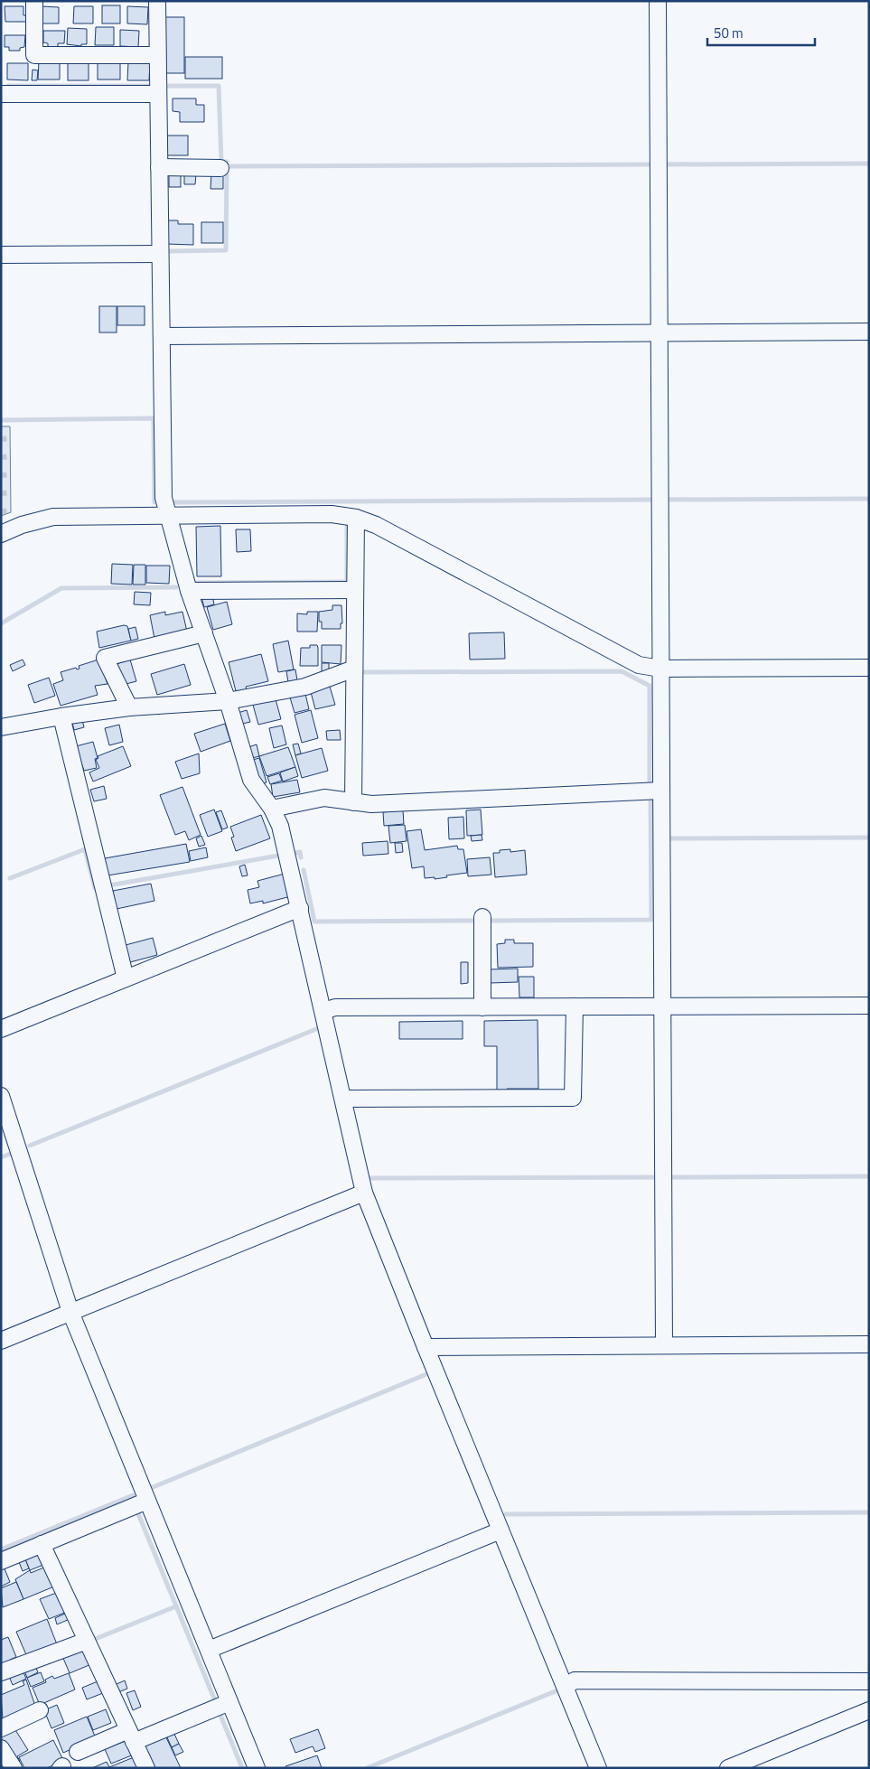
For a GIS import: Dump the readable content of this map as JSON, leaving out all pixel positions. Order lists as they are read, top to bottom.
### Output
{
  "scale_bar": "50 m"
}
